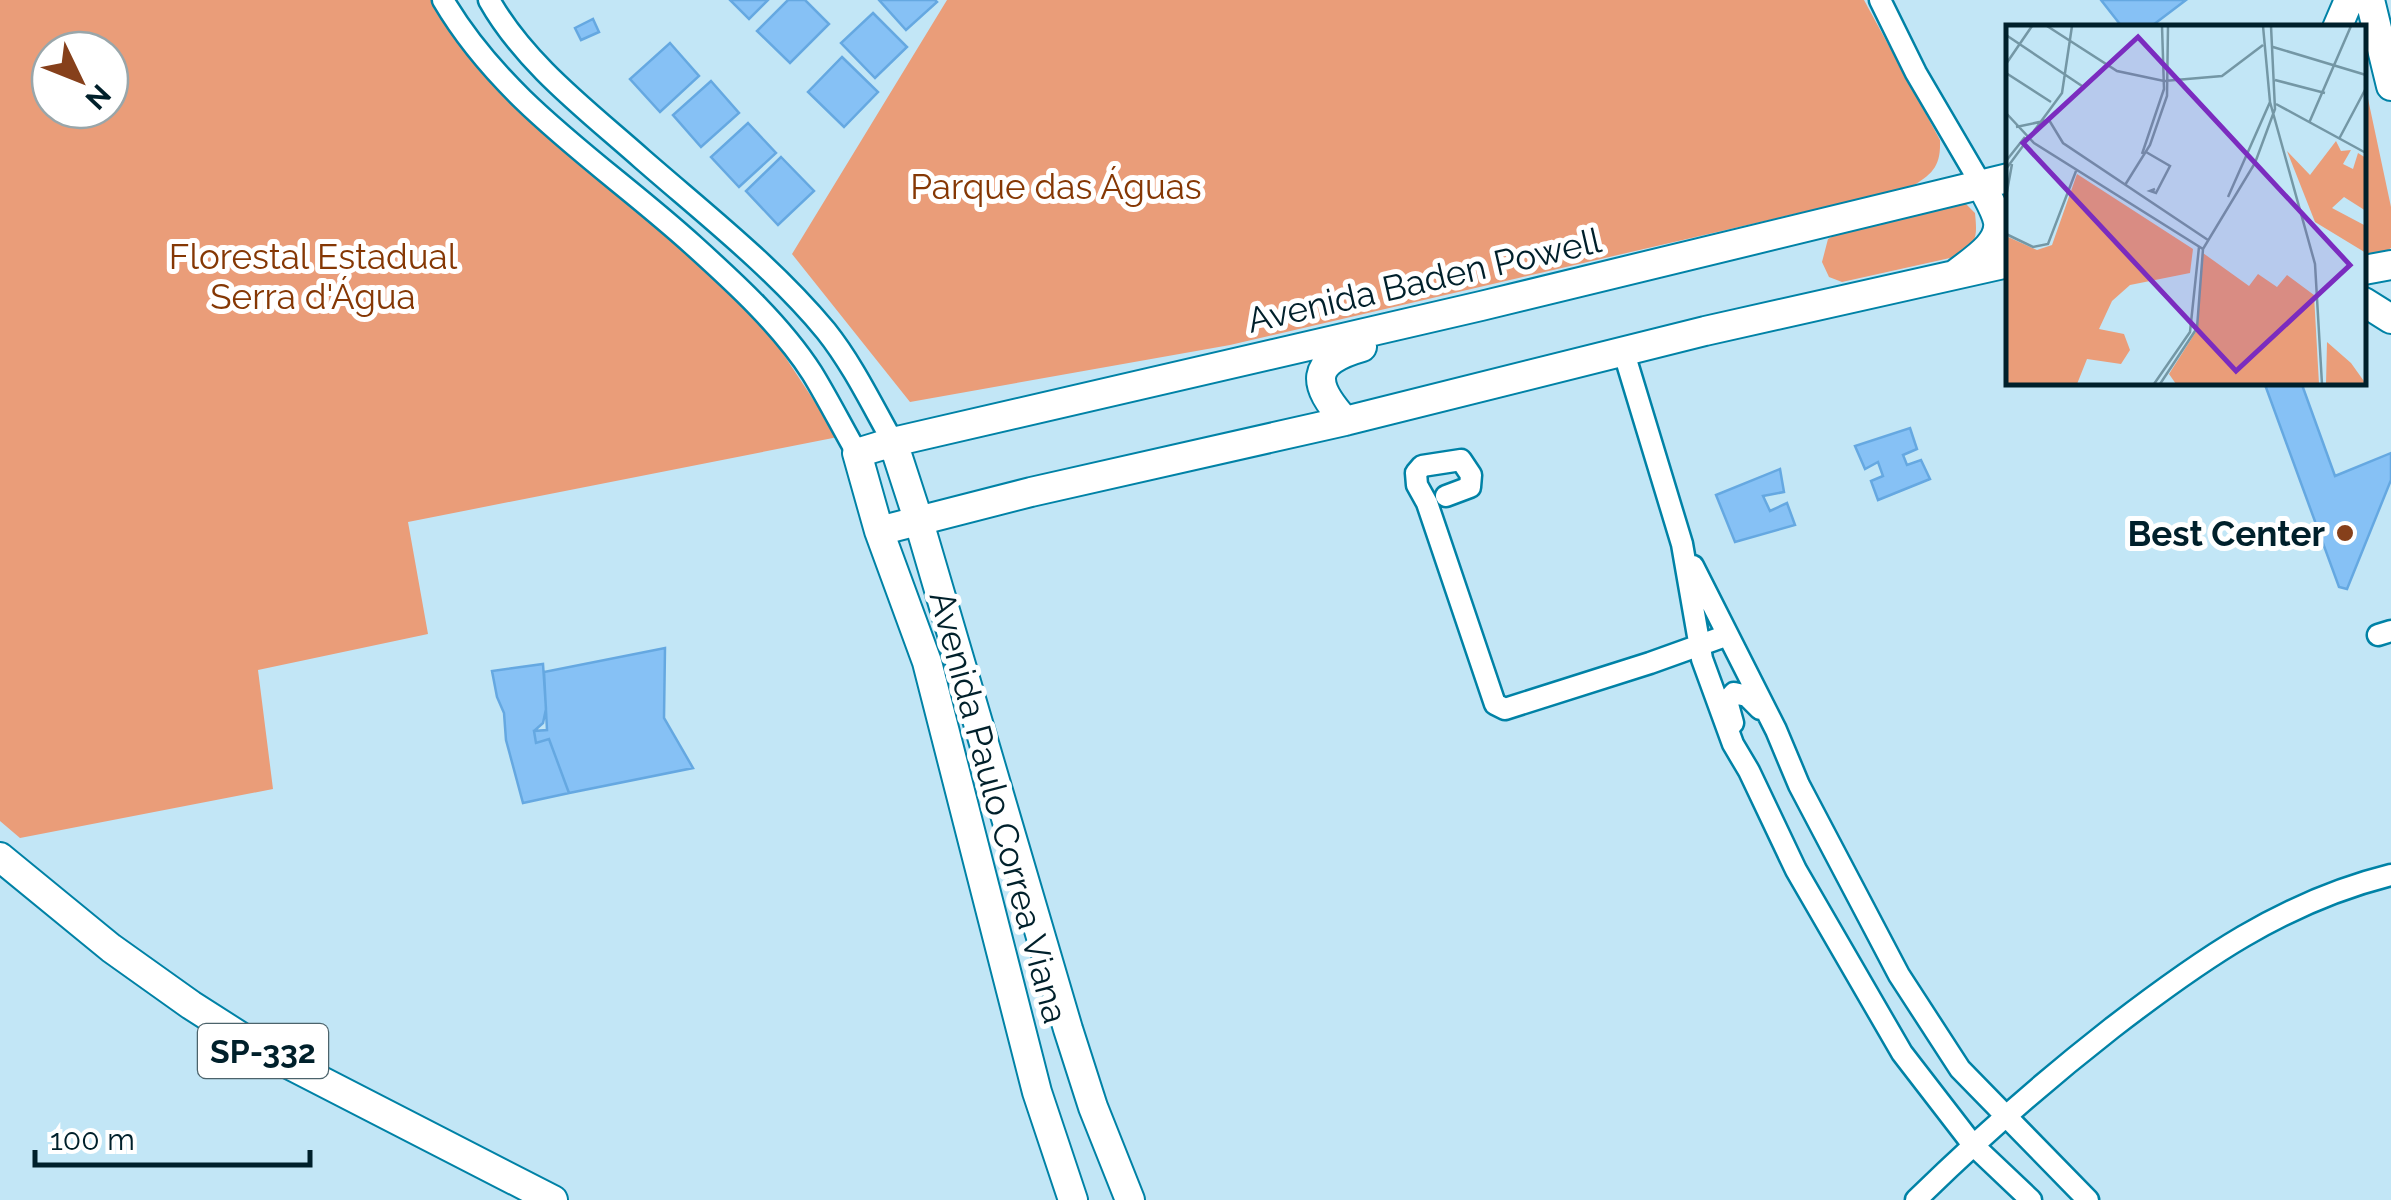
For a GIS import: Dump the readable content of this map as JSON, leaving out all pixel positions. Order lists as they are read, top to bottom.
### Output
{
  "streets": {
    "main road": ["Avenida Baden Powell", "Avenida Paulo Correa Viana", "SP-332"]
  },
  "crossings": [
    ["Avenida Baden Powell", "Avenida Paulo Correa Viana"]
  ],
  "parks": ["Parque das Águas", "Florestal Estadual Serra d'Água"],
  "places": ["Best Center"],
  "scale_bar": "100 m",
  "north": "bottom right"
}
